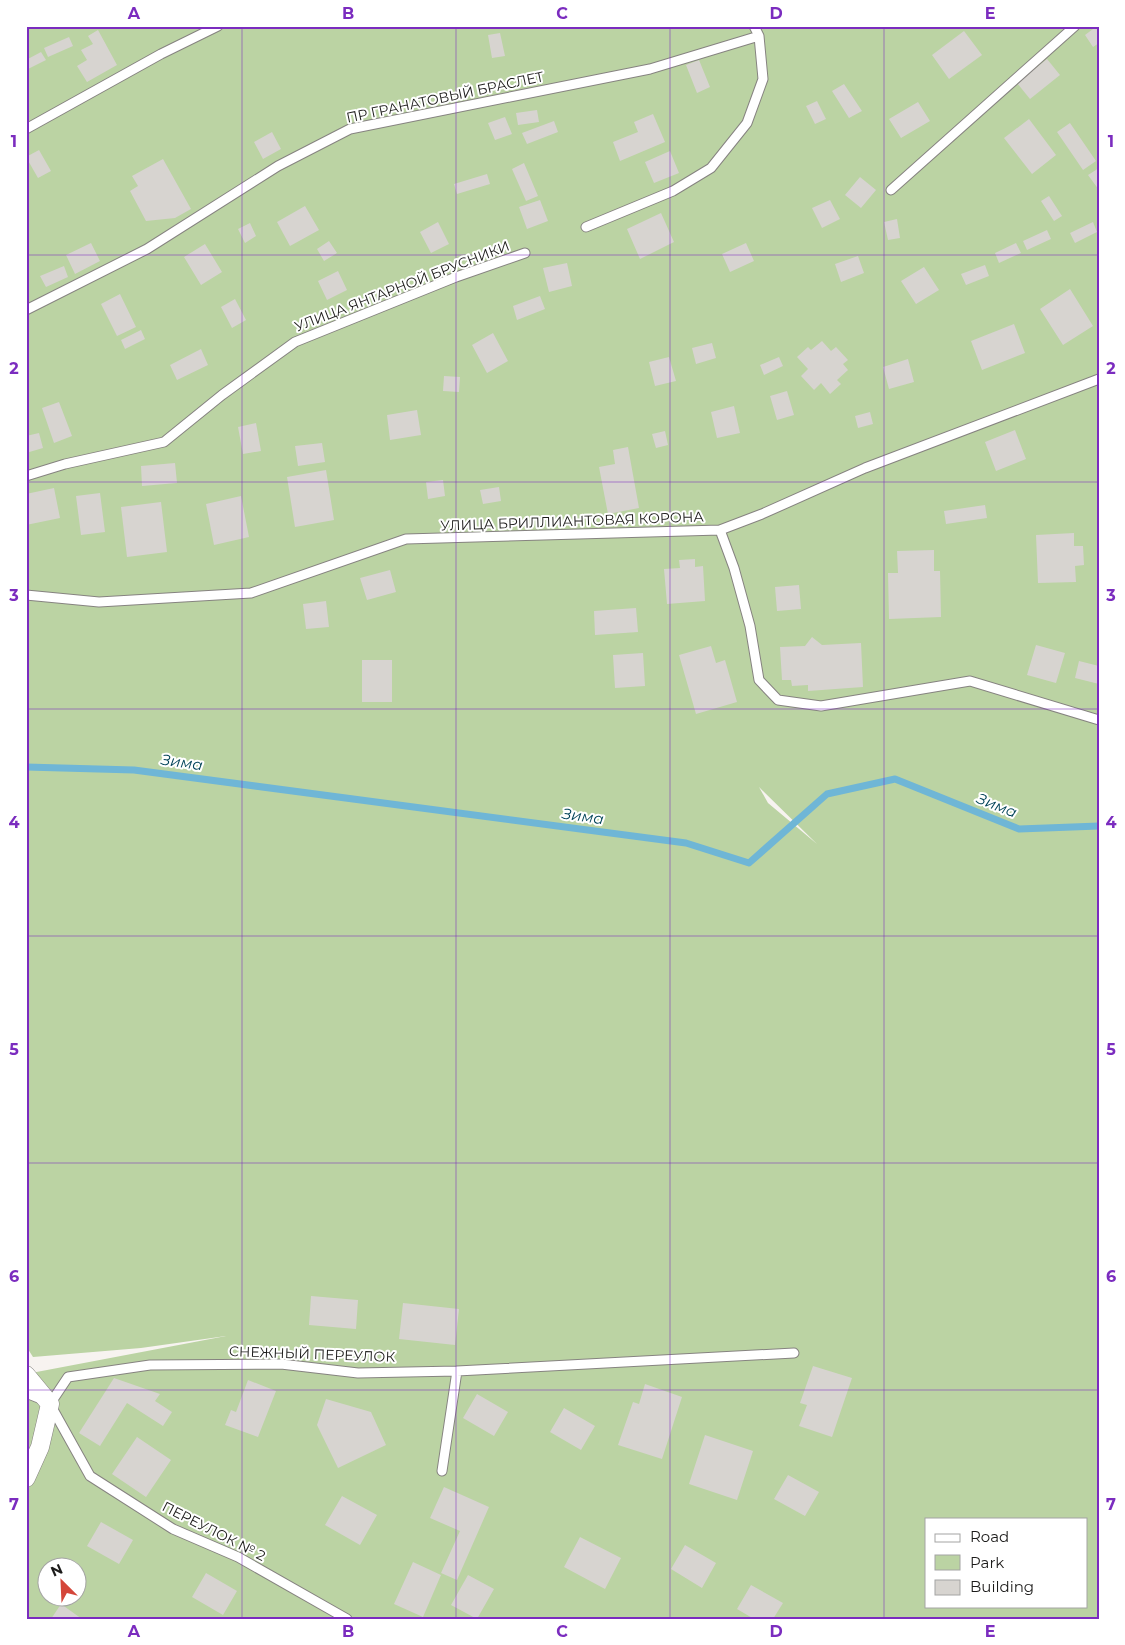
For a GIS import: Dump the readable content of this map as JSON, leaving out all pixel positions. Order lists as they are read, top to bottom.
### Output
{
  "streets": {
    "lane": [
      "ПР ГРАНАТОВЫЙ БРАСЛЕТ",
      "УЛИЦА ЯНТАРНОЙ БРУСНИКИ",
      "УЛИЦА БРИЛЛИАНТОВАЯ КОРОНА",
      "СНЕЖНЫЙ ПЕРЕУЛОК",
      "ПЕРЕУЛОК № 2"
    ]
  },
  "crossings": [
    ["СНЕЖНЫЙ ПЕРЕУЛОК", "ПЕРЕУЛОК № 2"]
  ],
  "water": ["Зима"],
  "legend": ["Road", "Park", "Building"],
  "north": "top left",
  "grid": {
    "columns": [
      "A",
      "B",
      "C",
      "D",
      "E"
    ],
    "rows": [
      "1",
      "2",
      "3",
      "4",
      "5",
      "6",
      "7"
    ]
  }
}
